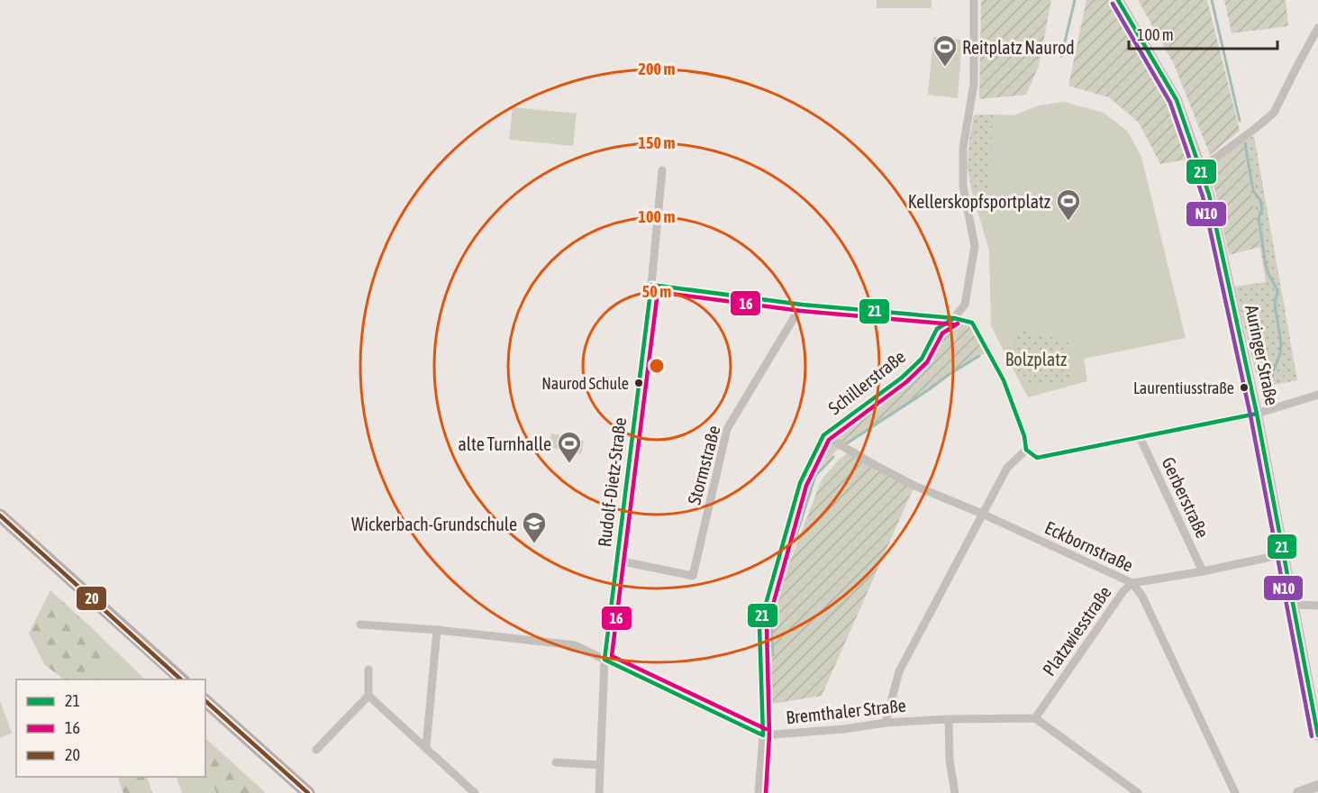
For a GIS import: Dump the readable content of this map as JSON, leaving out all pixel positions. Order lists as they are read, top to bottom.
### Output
{
  "streets": {
    "street": [
      "Auringer Straße",
      "Schillerstraße",
      "Stormstraße",
      "Rudolf-Dietz-Straße",
      "Gerberstraße",
      "Eckbornstraße",
      "Platzwiesstraße",
      "Bremthaler Straße"
    ]
  },
  "crossings": [
    ["Auringer Straße", "Platzwiesstraße"],
    ["Schillerstraße", "Eckbornstraße"],
    ["Schillerstraße", "Bremthaler Straße"],
    ["Stormstraße", "Rudolf-Dietz-Straße"],
    ["Rudolf-Dietz-Straße", "Bremthaler Straße"],
    ["Gerberstraße", "Platzwiesstraße"],
    ["Eckbornstraße", "Platzwiesstraße"],
    ["Platzwiesstraße", "Bremthaler Straße"]
  ],
  "parks": ["Bolzplatz"],
  "places": {
    "sports": ["Reitplatz Naurod", "Kellerskopfsportplatz", "alte Turnhalle"],
    "other": ["Naurod Schule", "Laurentiusstraße"],
    "school or university": ["Wickerbach-Grundschule"]
  },
  "lines": [
    "transit line 21",
    "transit line N10",
    "transit line 16",
    "transit line 20"
  ],
  "legend": ["21", "16", "20"],
  "scale_bar": "100 m",
  "rings": [
    "200 m",
    "150 m",
    "100 m",
    "50 m"
  ]
}
